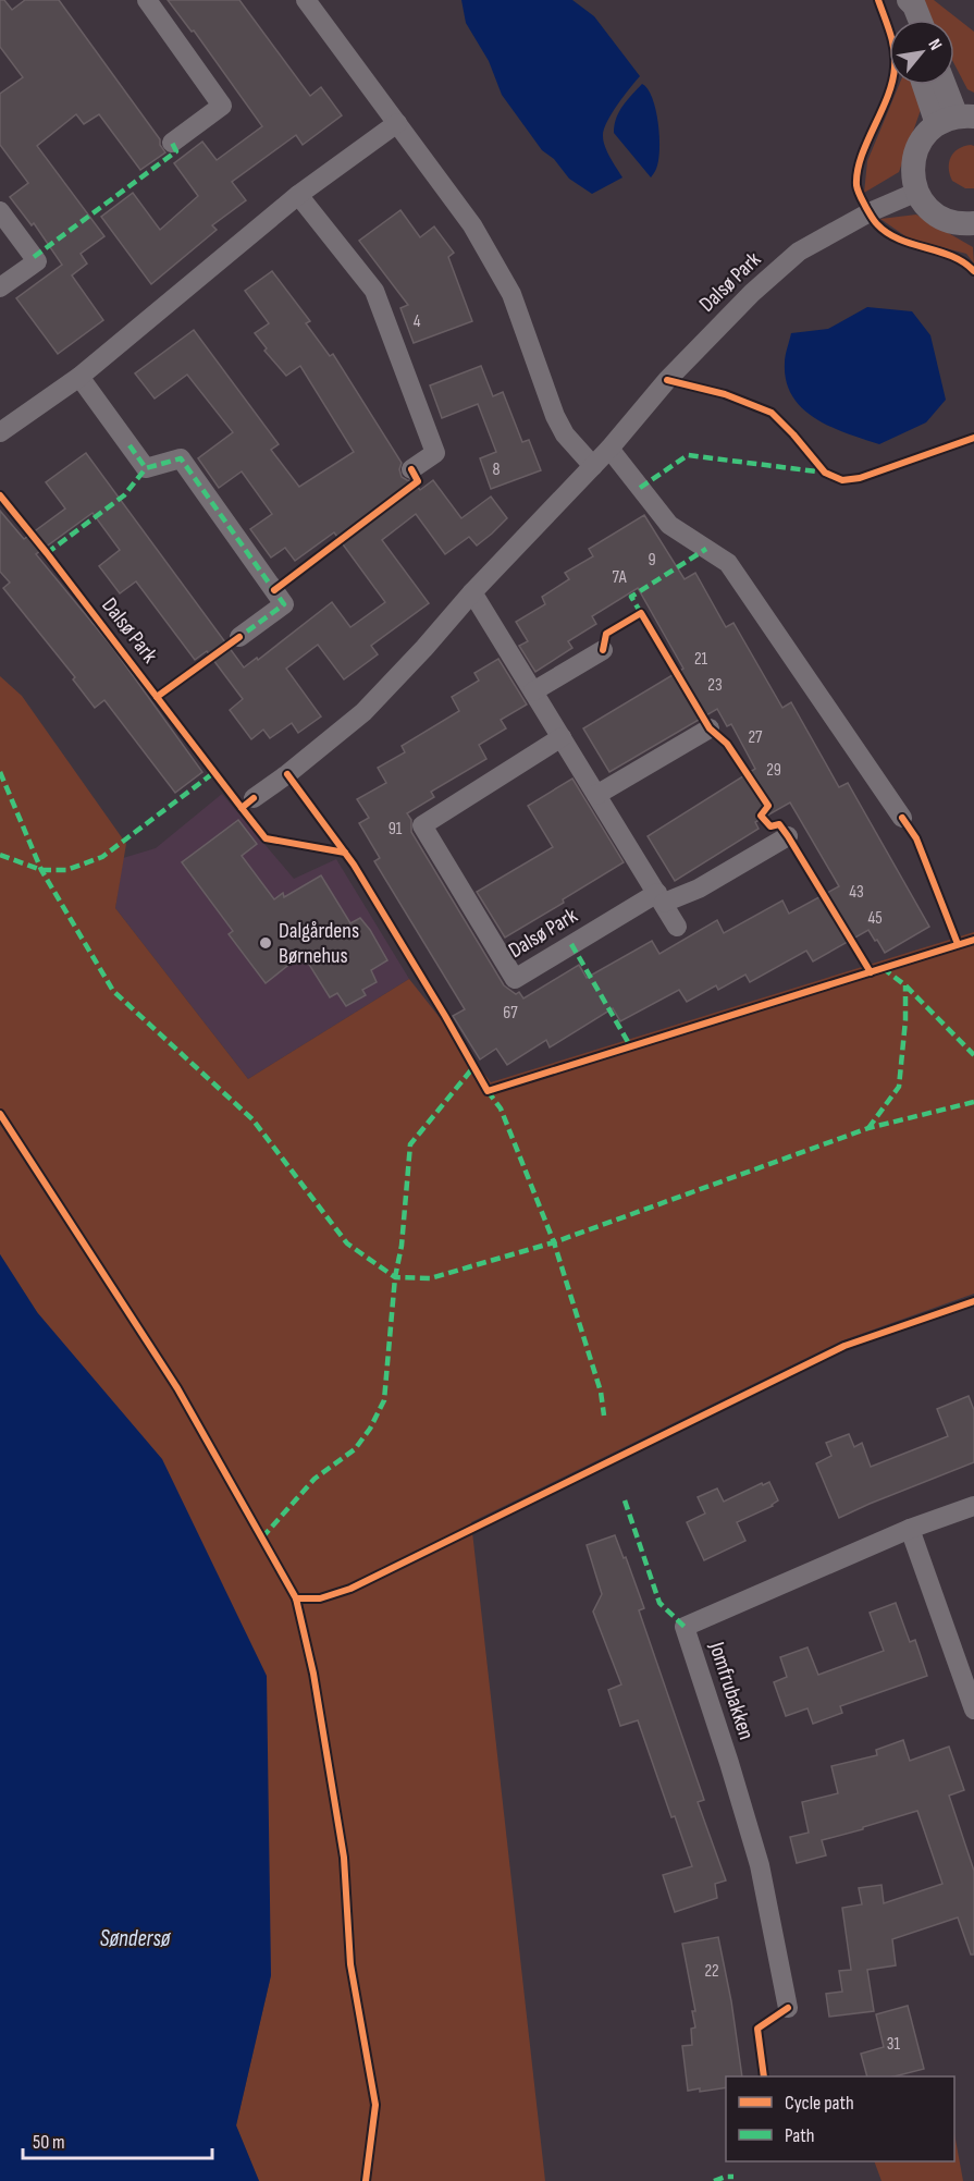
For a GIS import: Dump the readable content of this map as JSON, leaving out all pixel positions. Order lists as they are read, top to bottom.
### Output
{
  "streets": {
    "street": ["Dalsø Park", "Jomfrubakken"]
  },
  "water": ["Søndersø"],
  "places": ["Dalgårdens Børnehus"],
  "house_numbers": [
    "4",
    "8",
    "9",
    "7A",
    "21",
    "23",
    "27",
    "29",
    "91",
    "43",
    "45",
    "67",
    "22",
    "31"
  ],
  "legend": ["Cycle path", "Path"],
  "scale_bar": "50 m",
  "north": "top right"
}
